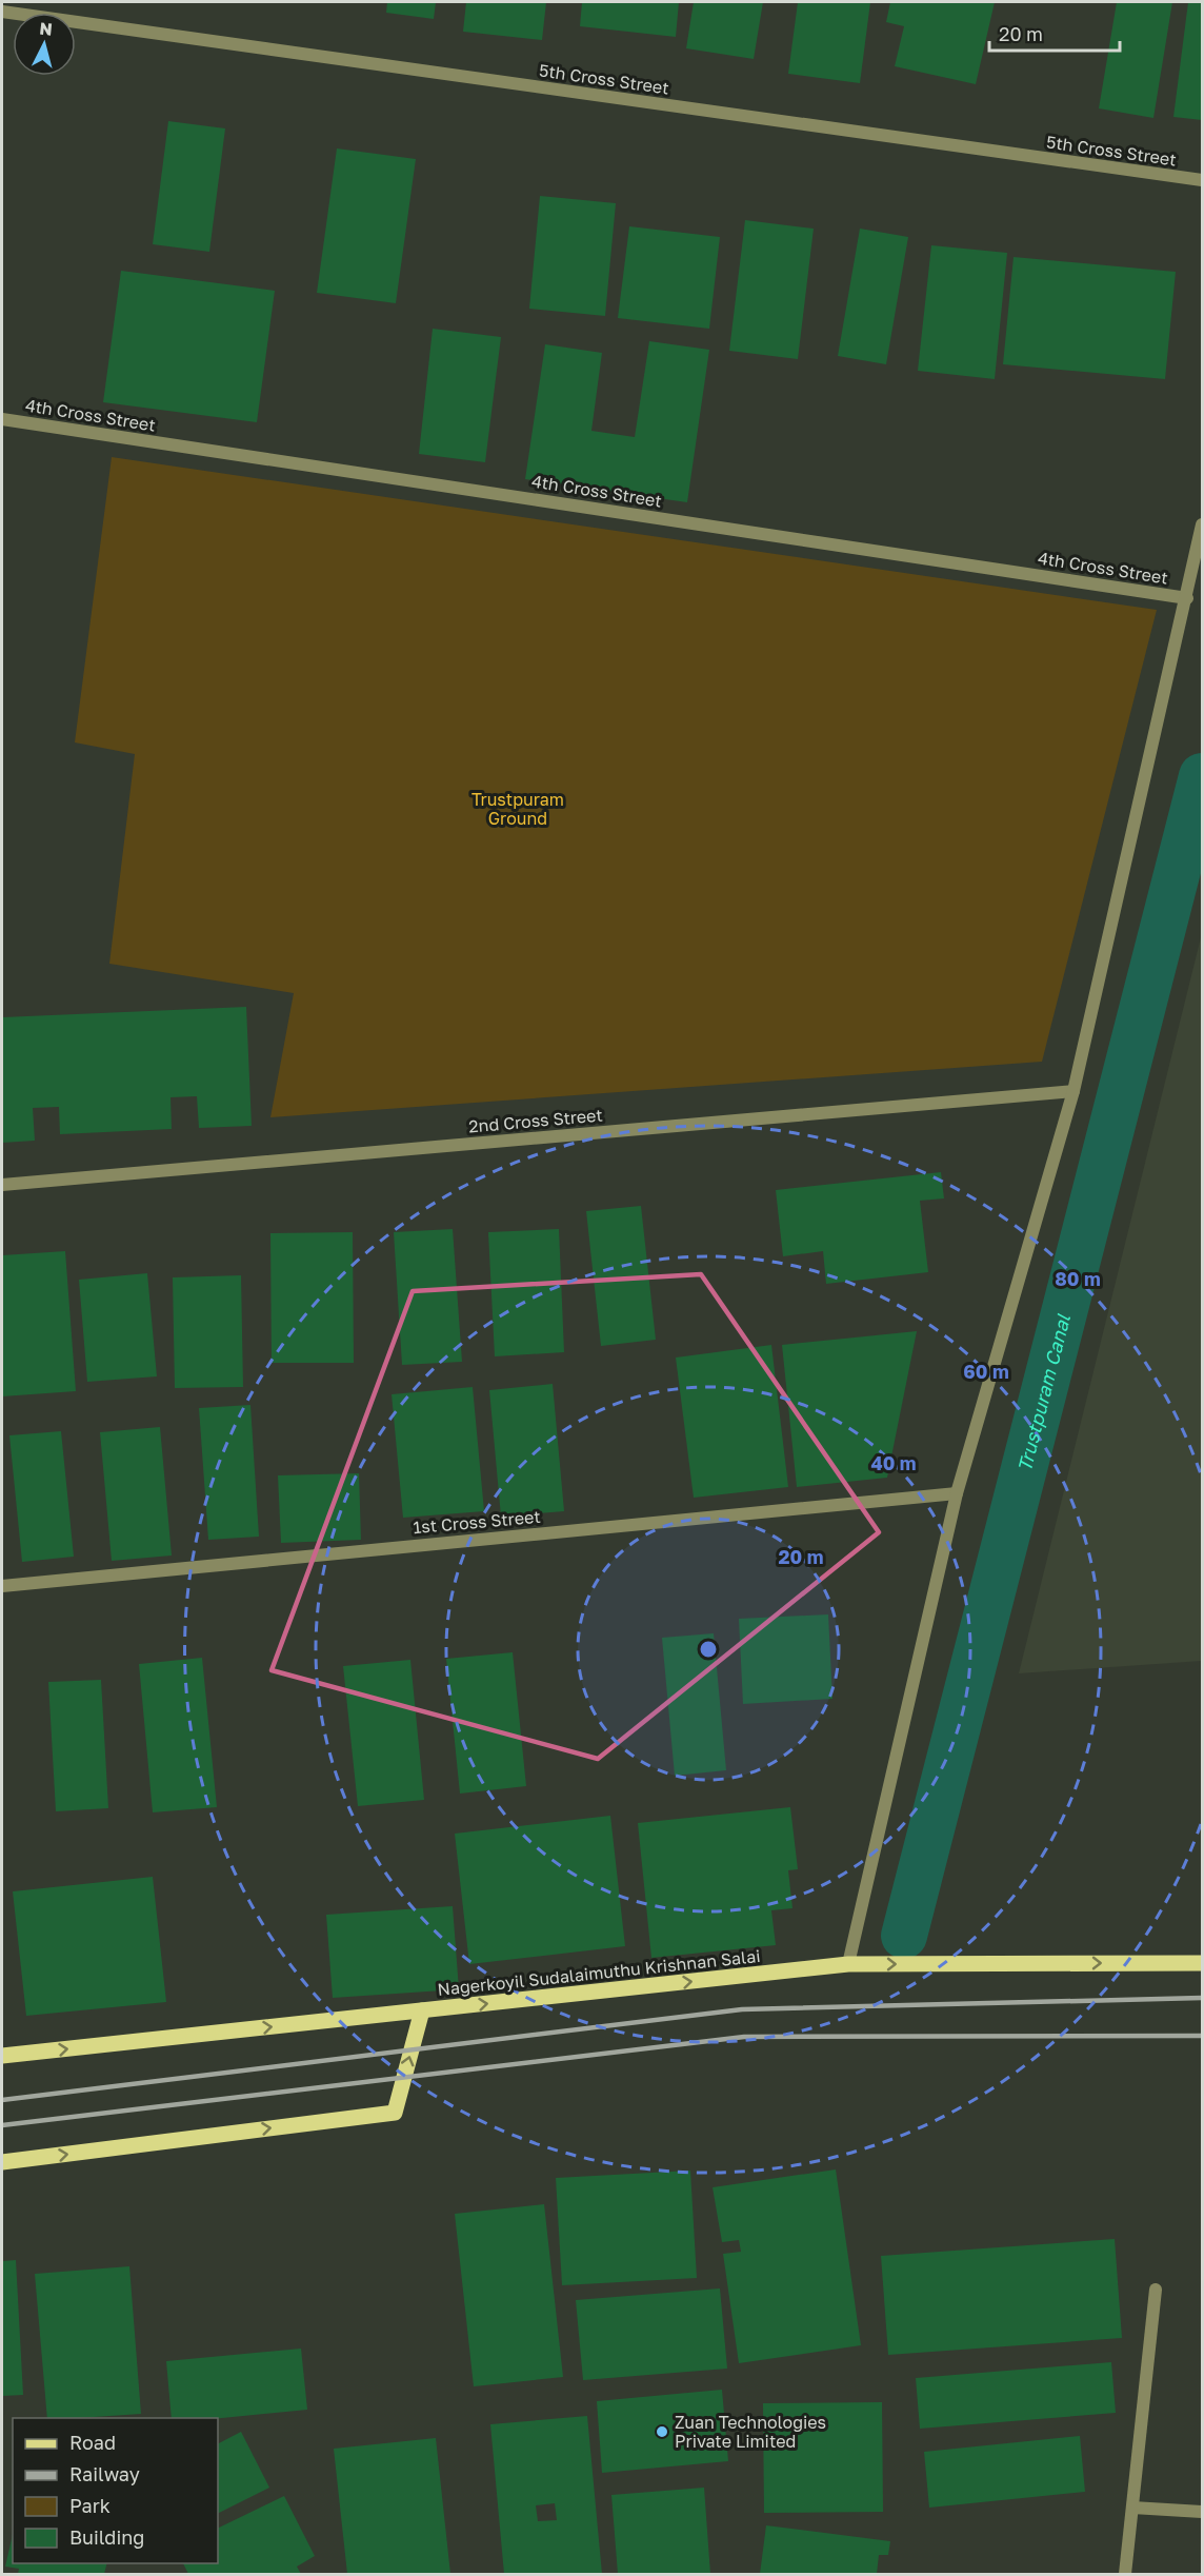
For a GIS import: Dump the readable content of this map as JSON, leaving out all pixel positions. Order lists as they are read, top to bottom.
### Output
{
  "streets": {
    "main road": ["Nagerkoyil Sudalaimuthu Krishnan Salai"],
    "street": [
      "5th Cross Street",
      "4th Cross Street",
      "2nd Cross Street",
      "1st Cross Street"
    ]
  },
  "one_way": ["Nagerkoyil Sudalaimuthu Krishnan Salai"],
  "water": ["Trustpuram Canal"],
  "parks": ["Trustpuram Ground"],
  "places": ["Zuan Technologies Private Limited"],
  "legend": [
    "Road",
    "Railway",
    "Park",
    "Building"
  ],
  "scale_bar": "20 m",
  "north": "top",
  "rings": [
    "80 m",
    "60 m",
    "40 m",
    "20 m"
  ]
}
